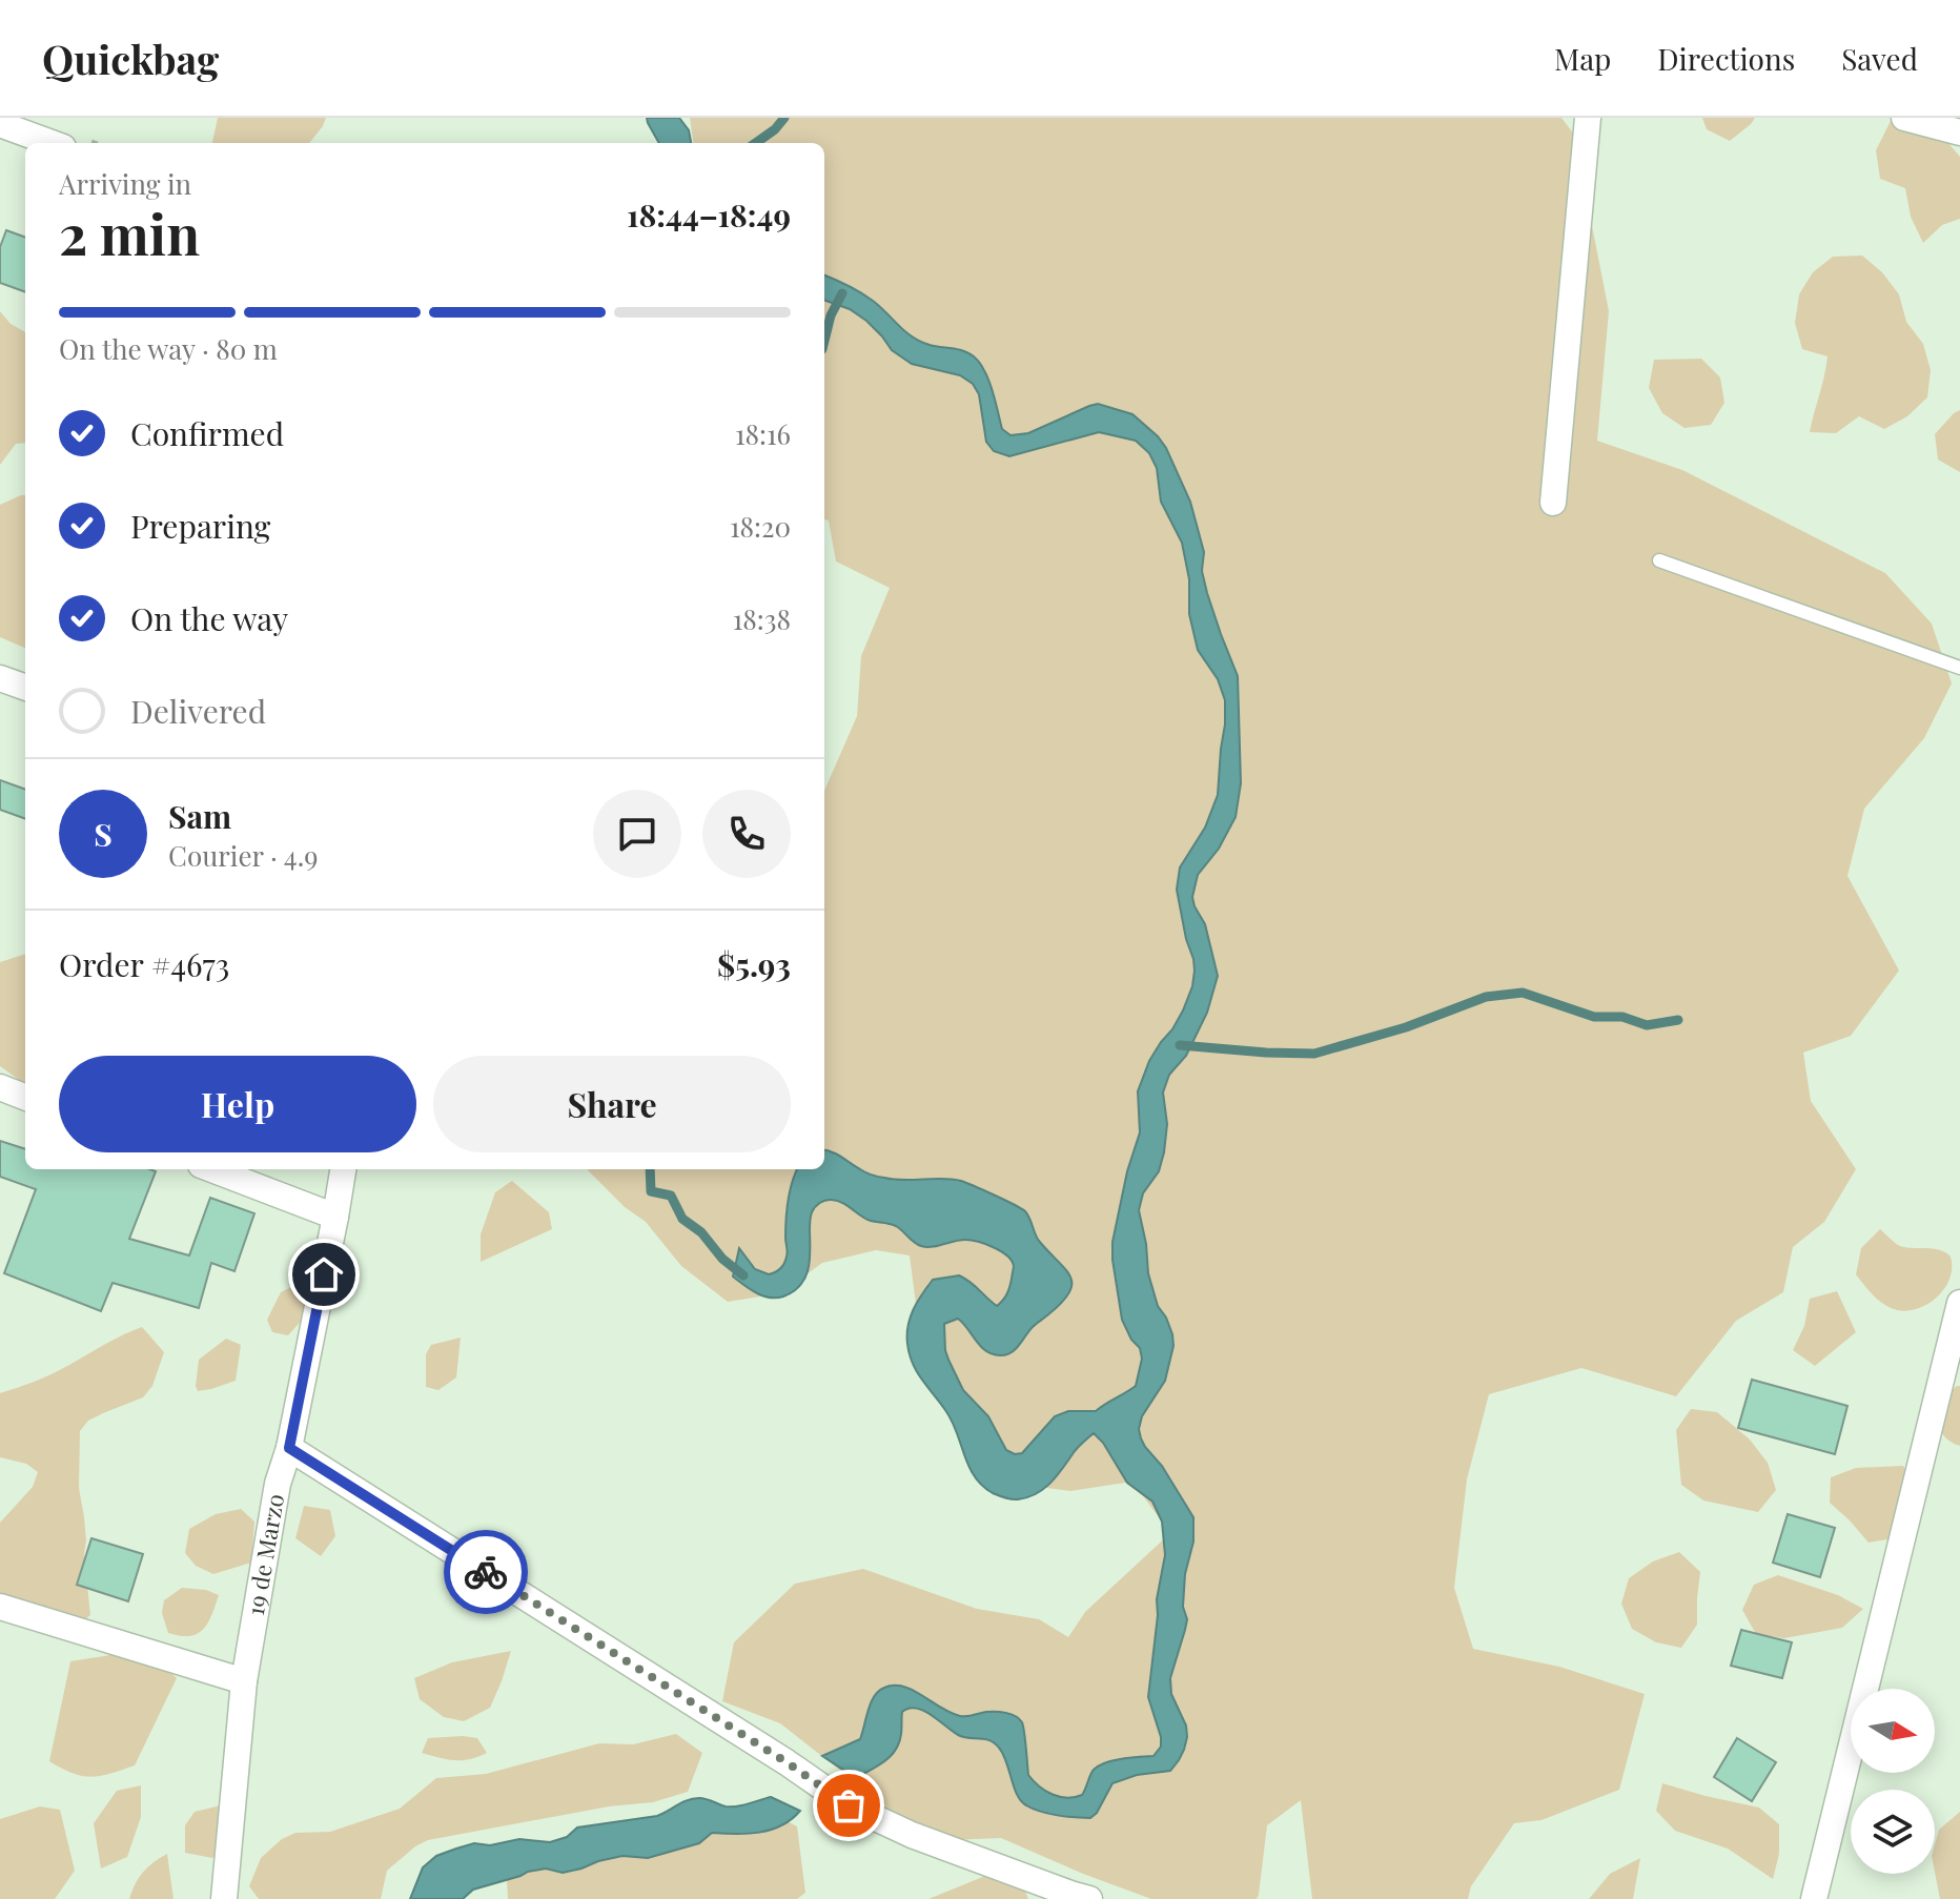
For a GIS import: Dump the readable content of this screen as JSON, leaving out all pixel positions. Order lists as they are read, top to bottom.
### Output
{
  "streets": {
    "street": ["19 de Marzo"]
  },
  "north": "right",
  "page": {
    "header": "Quickbag",
    "nav": ["Map", "Directions", "Saved"],
    "heading": ["2 min", "Arriving in", "18:44–18:49"],
    "panel": [
      "Sam",
      "Courier · 4.9",
      "Order #4673",
      "$5.93"
    ],
    "bar": "On the way · 80 m",
    "list": [
      ["Confirmed", "18:16"],
      ["Preparing", "18:20"],
      ["On the way", "18:38"],
      "Delivered"
    ],
    "round": "S",
    "buttons": ["Help", "Share"]
  }
}
